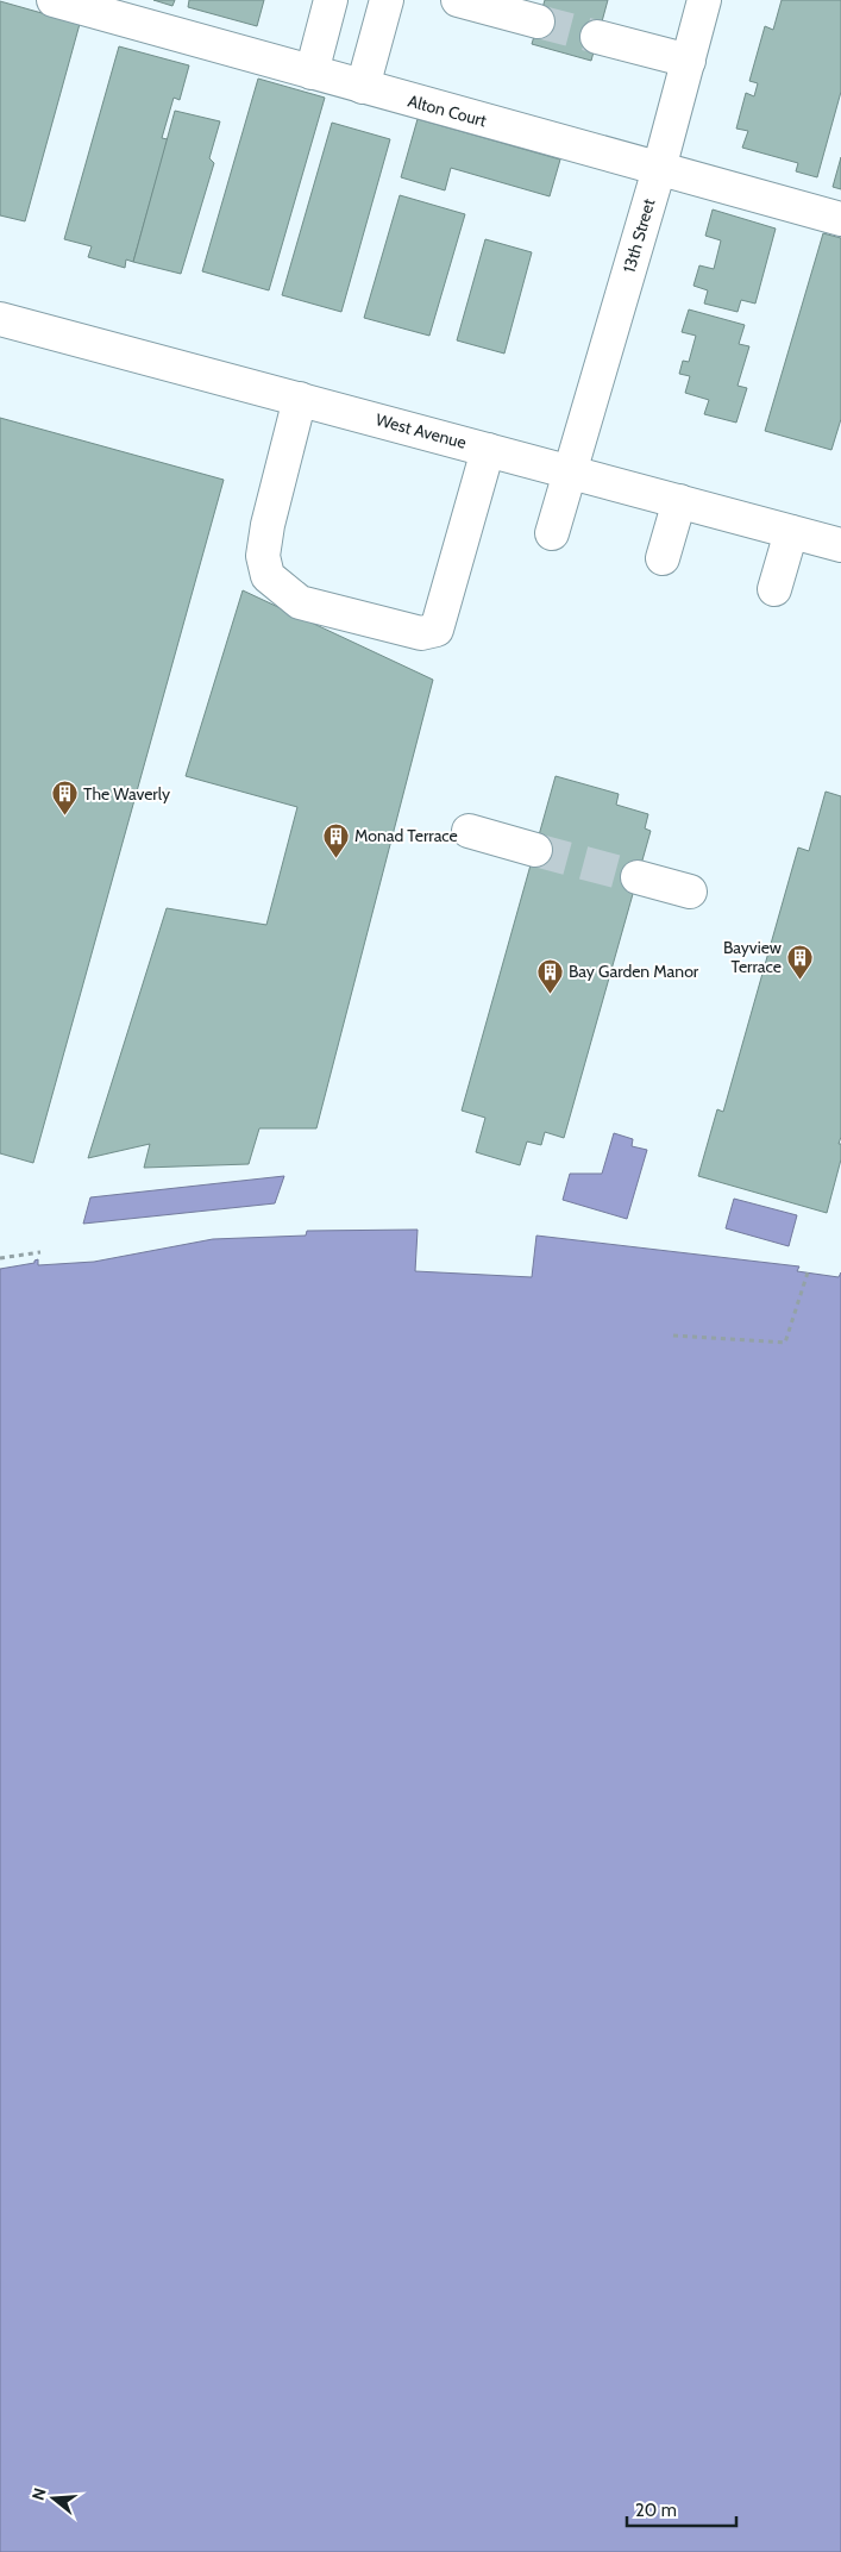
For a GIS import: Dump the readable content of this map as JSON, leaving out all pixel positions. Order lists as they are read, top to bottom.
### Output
{
  "streets": {
    "street": ["Alton Court", "13th Street", "West Avenue"]
  },
  "crossings": [
    ["Alton Court", "13th Street"],
    ["13th Street", "West Avenue"]
  ],
  "places": {
    "building": [
      "The Waverly",
      "Monad Terrace",
      "Bayview Terrace",
      "Bay Garden Manor"
    ]
  },
  "scale_bar": "20 m",
  "north": "left"
}
